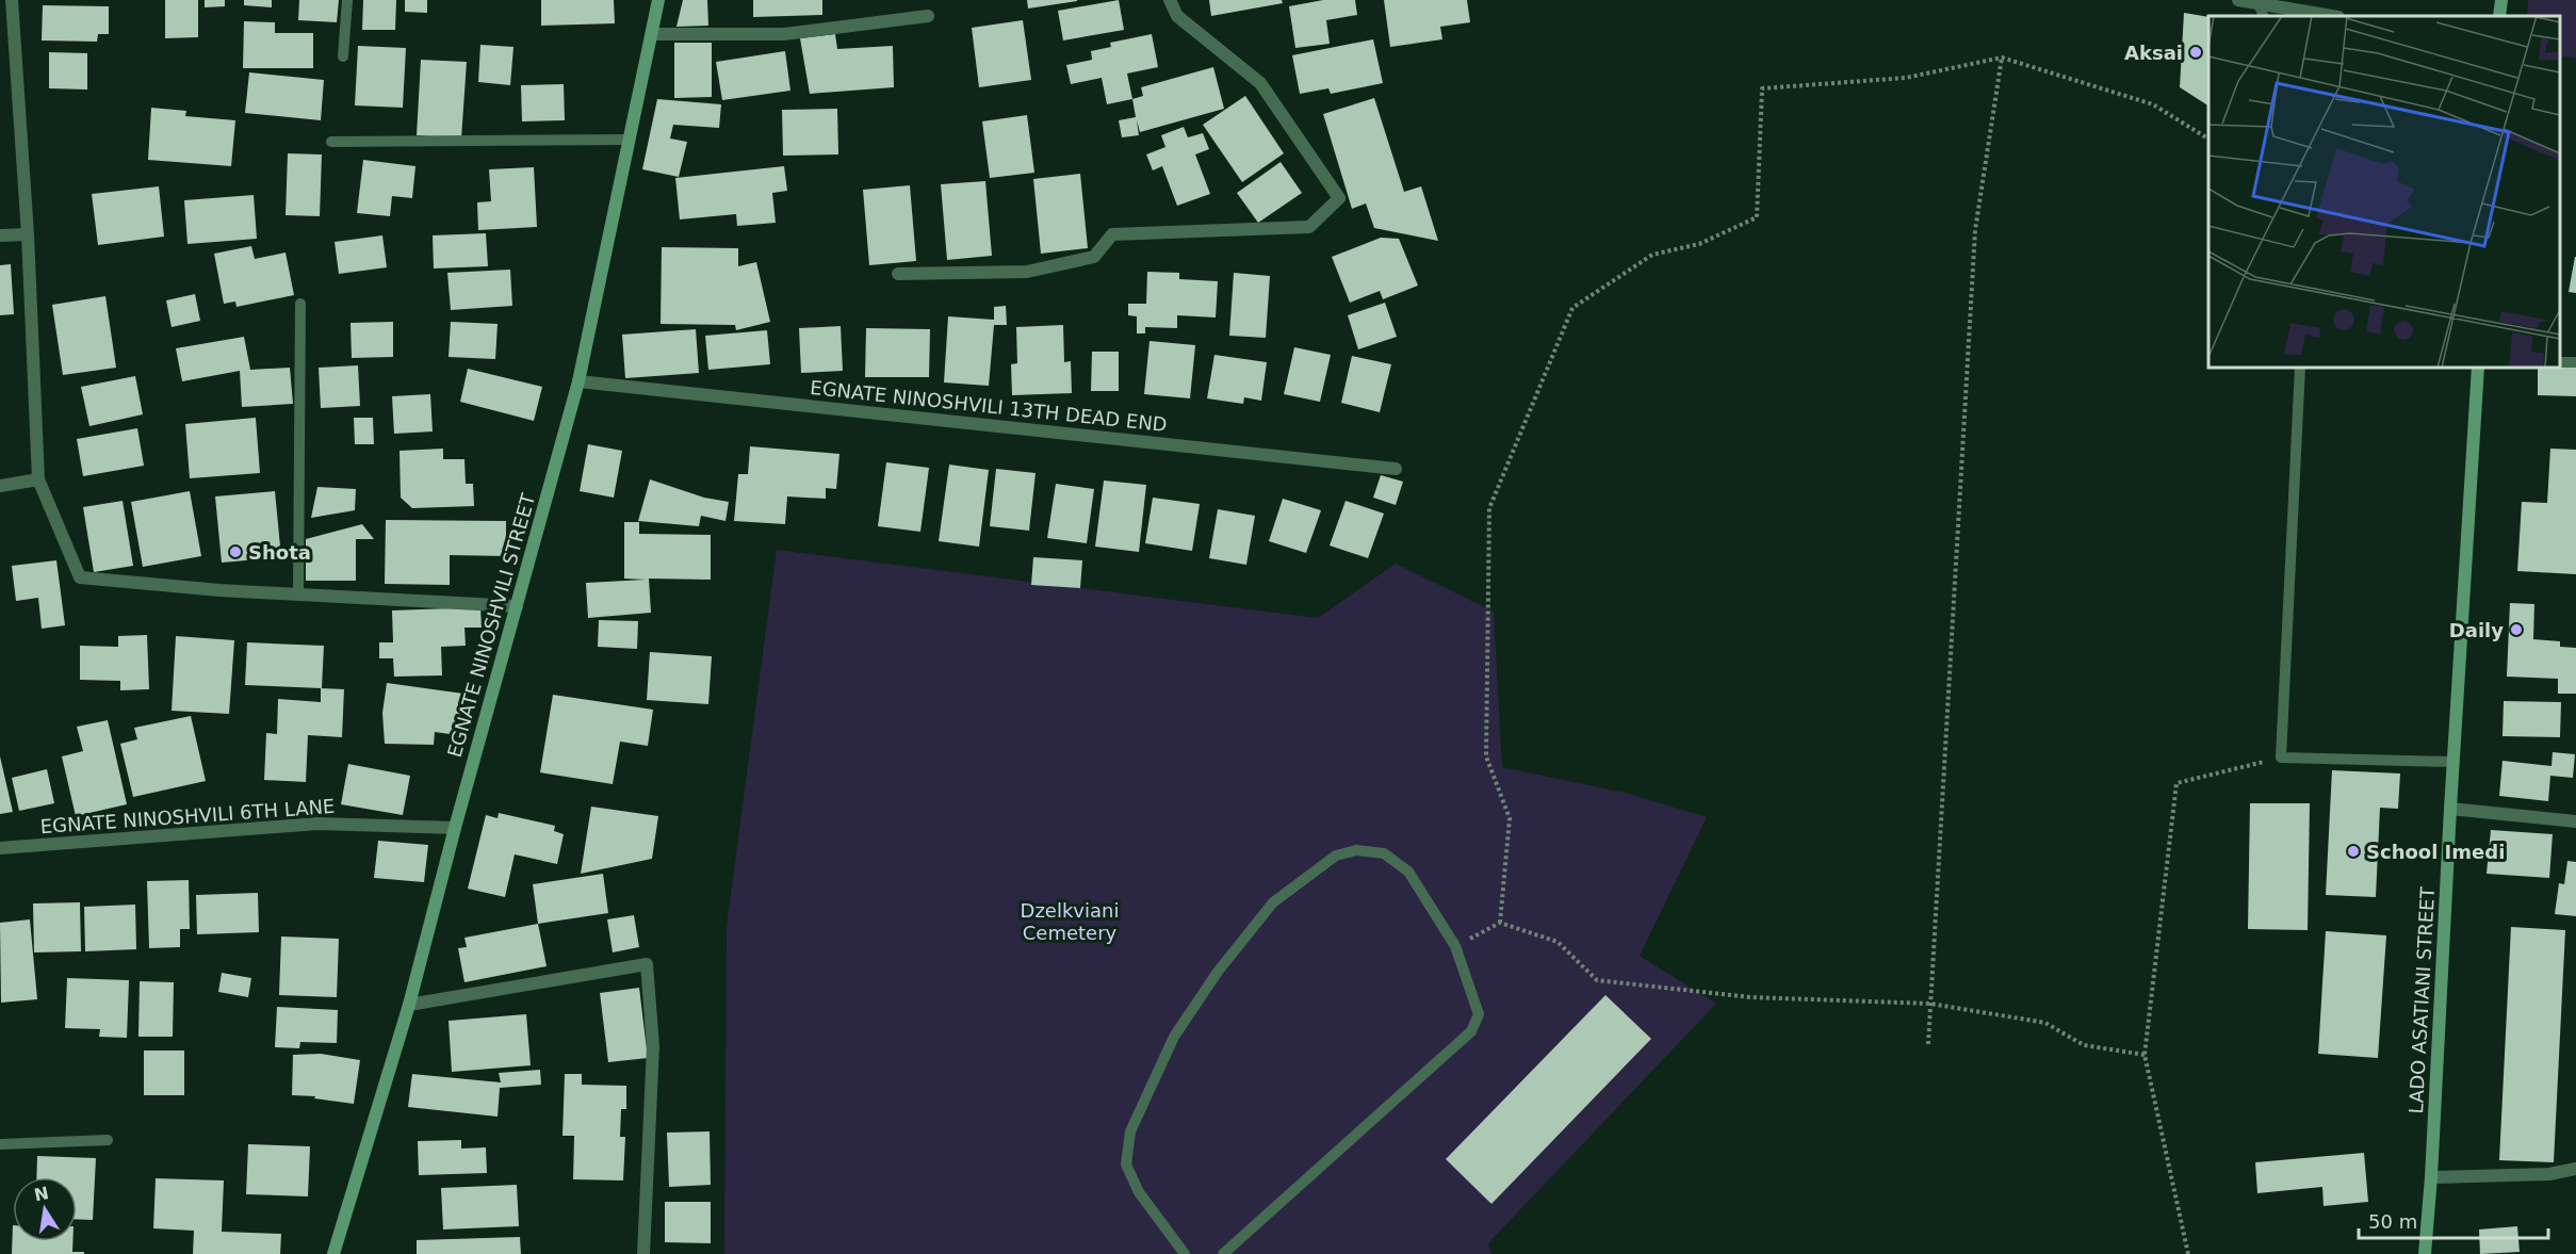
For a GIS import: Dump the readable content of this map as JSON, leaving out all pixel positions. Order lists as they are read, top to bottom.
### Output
{
  "streets": {
    "main road": ["EGNATE NINOSHVILI STREET", "LADO ASATIANI STREET"],
    "street": ["EGNATE NINOSHVILI 13TH DEAD END", "EGNATE NINOSHVILI 6TH LANE"]
  },
  "crossings": [
    ["EGNATE NINOSHVILI 13TH DEAD END", "EGNATE NINOSHVILI STREET"],
    ["EGNATE NINOSHVILI STREET", "EGNATE NINOSHVILI 6TH LANE"]
  ],
  "parks": ["Dzelkviani Cemetery"],
  "places": [
    "Aksai",
    "Shota",
    "Daily",
    "School Imedi"
  ],
  "scale_bar": "50 m",
  "north": "top"
}
